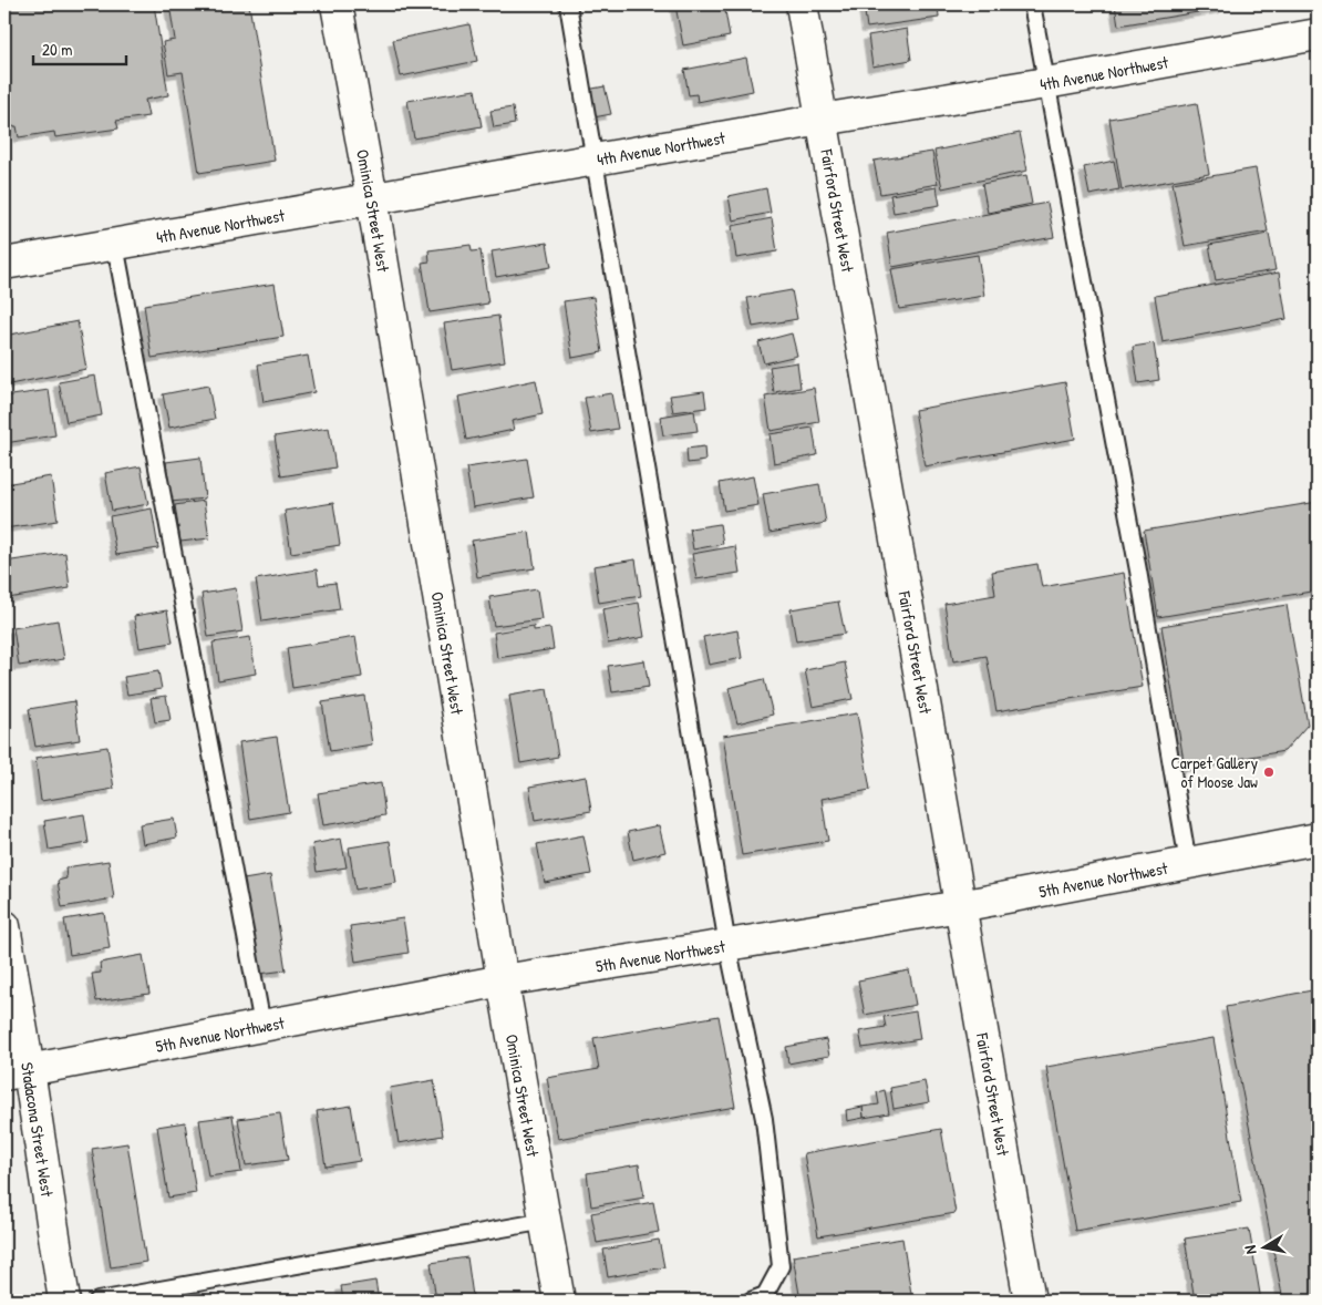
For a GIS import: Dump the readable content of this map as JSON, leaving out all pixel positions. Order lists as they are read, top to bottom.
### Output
{
  "streets": {
    "street": [
      "4th Avenue Northwest",
      "Ominica Street West",
      "Fairford Street West",
      "5th Avenue Northwest",
      "Stadacona Street West"
    ]
  },
  "crossings": [
    ["4th Avenue Northwest", "Ominica Street West"],
    ["4th Avenue Northwest", "Fairford Street West"],
    ["Ominica Street West", "5th Avenue Northwest"],
    ["Fairford Street West", "5th Avenue Northwest"],
    ["5th Avenue Northwest", "Stadacona Street West"]
  ],
  "places": ["Carpet Gallery of Moose Jaw"],
  "scale_bar": "20 m",
  "north": "left"
}
